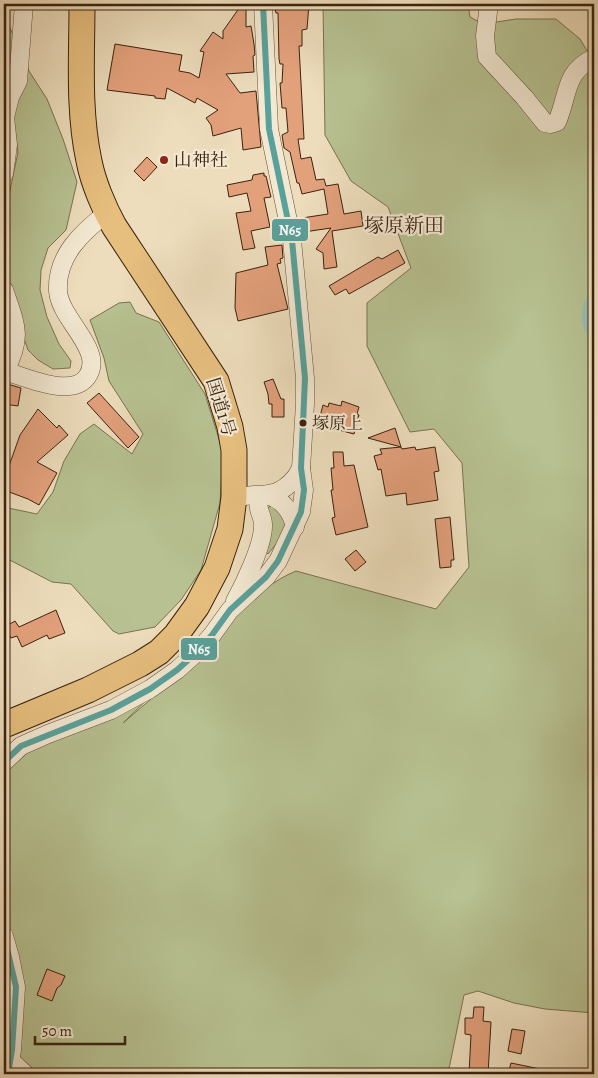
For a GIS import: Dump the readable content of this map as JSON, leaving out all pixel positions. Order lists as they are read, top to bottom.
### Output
{
  "streets": {
    "highway": ["国道1号"]
  },
  "districts": ["塚原新田"],
  "places": ["山神社", "塚原上"],
  "lines": ["transit line N65"],
  "scale_bar": "50 m"
}
